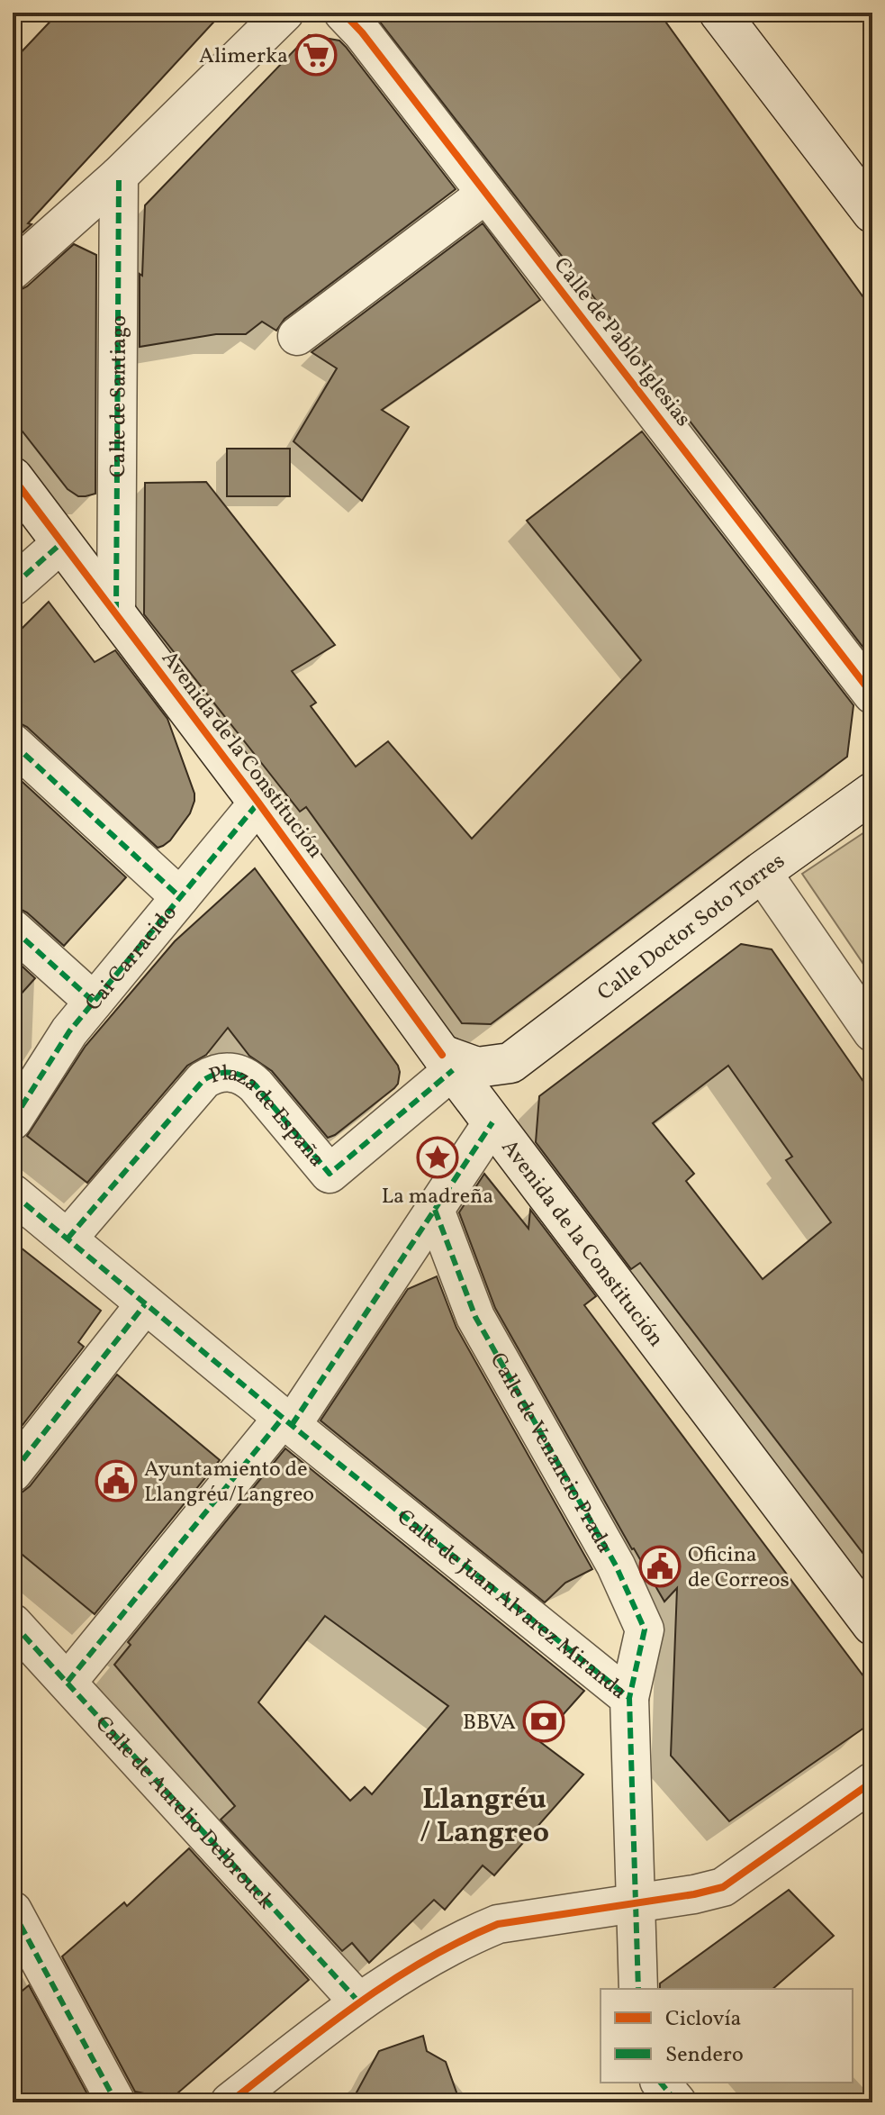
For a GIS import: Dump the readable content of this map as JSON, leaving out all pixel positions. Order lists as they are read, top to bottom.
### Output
{
  "streets": {
    "street": [
      "Calle de Pablo Iglesias",
      "Calle de Santiago",
      "Avenida de la Constitución",
      "Calle Doctor Soto Torres",
      "Cai Carracido",
      "Plaza de España",
      "Calle de Venancio Prada",
      "Calle de Juan Alvarez Miranda",
      "Calle de Aurelio Delbrouck"
    ]
  },
  "crossings": [
    ["Calle de Santiago", "Avenida de la Constitución"],
    ["Avenida de la Constitución", "Cai Carracido"],
    ["Avenida de la Constitución", "Plaza de España"],
    ["Calle de Venancio Prada", "Calle de Juan Alvarez Miranda"]
  ],
  "districts": ["Llangréu / Langreo"],
  "places": {
    "supermarket": ["Alimerka"],
    "place": ["La madreña"],
    "public building": ["Ayuntamiento de Llangréu/Langreo", "Oficina de Correos"],
    "bank": ["BBVA"]
  },
  "legend": ["Ciclovía", "Sendero"]
}
